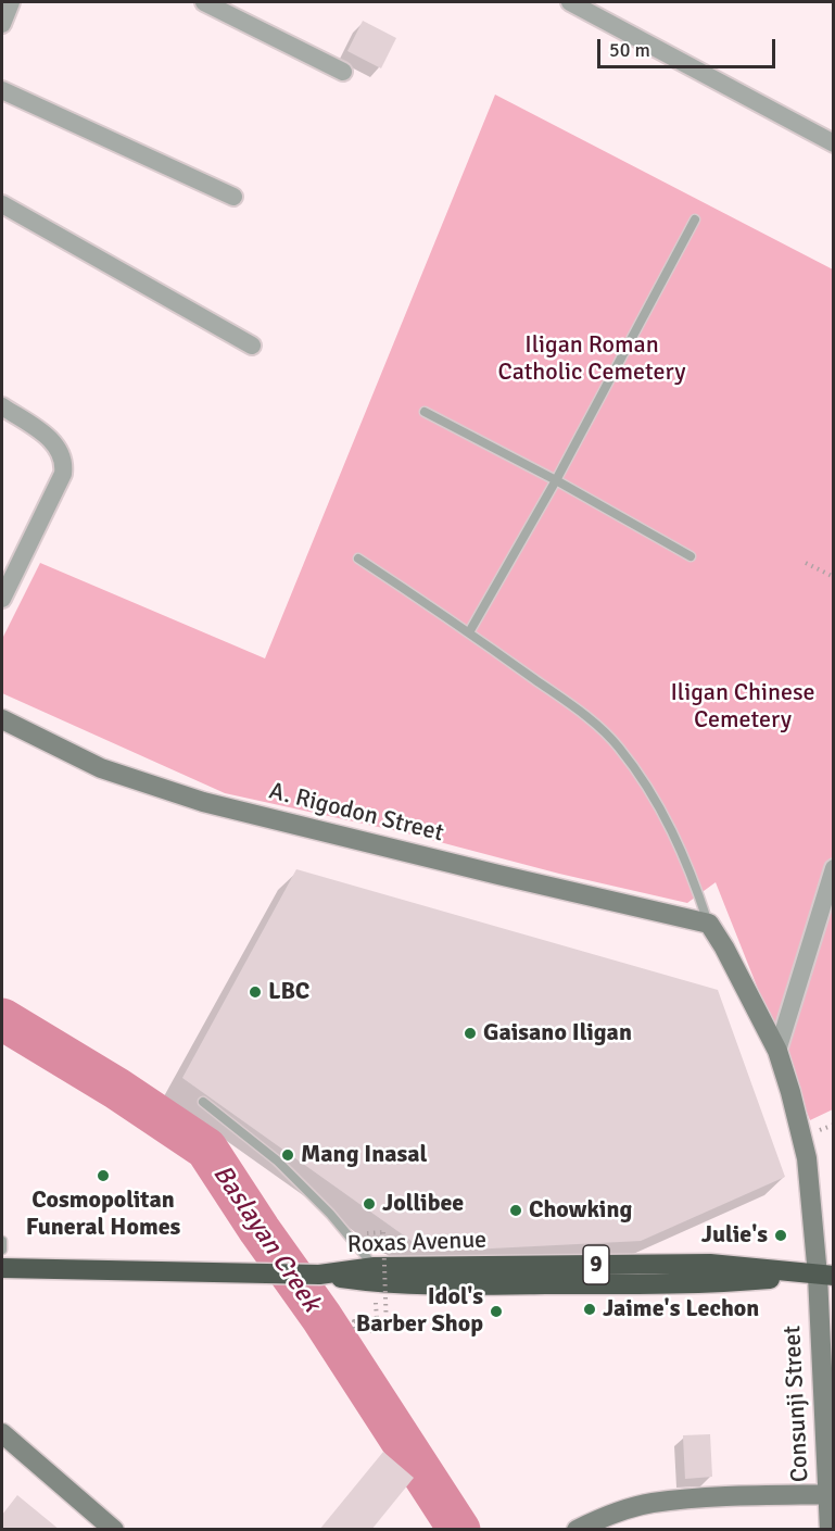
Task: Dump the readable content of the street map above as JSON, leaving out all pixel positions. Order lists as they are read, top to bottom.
{
  "streets": {
    "highway": ["Roxas Avenue", "9"],
    "street": ["A. Rigodon Street", "Consunji Street"]
  },
  "crossings": [
    ["A. Rigodon Street", "Consunji Street"],
    ["Roxas Avenue", "Consunji Street"]
  ],
  "water": ["Baslayan Creek"],
  "parks": ["Iligan Roman Catholic Cemetery", "Iligan Chinese Cemetery"],
  "places": [
    "LBC",
    "Gaisano Iligan",
    "Mang Inasal",
    "Cosmopolitan Funeral Homes",
    "Jollibee",
    "Chowking",
    "Julie's",
    "Jaime's Lechon",
    "Idol's Barber Shop"
  ],
  "scale_bar": "50 m"
}
